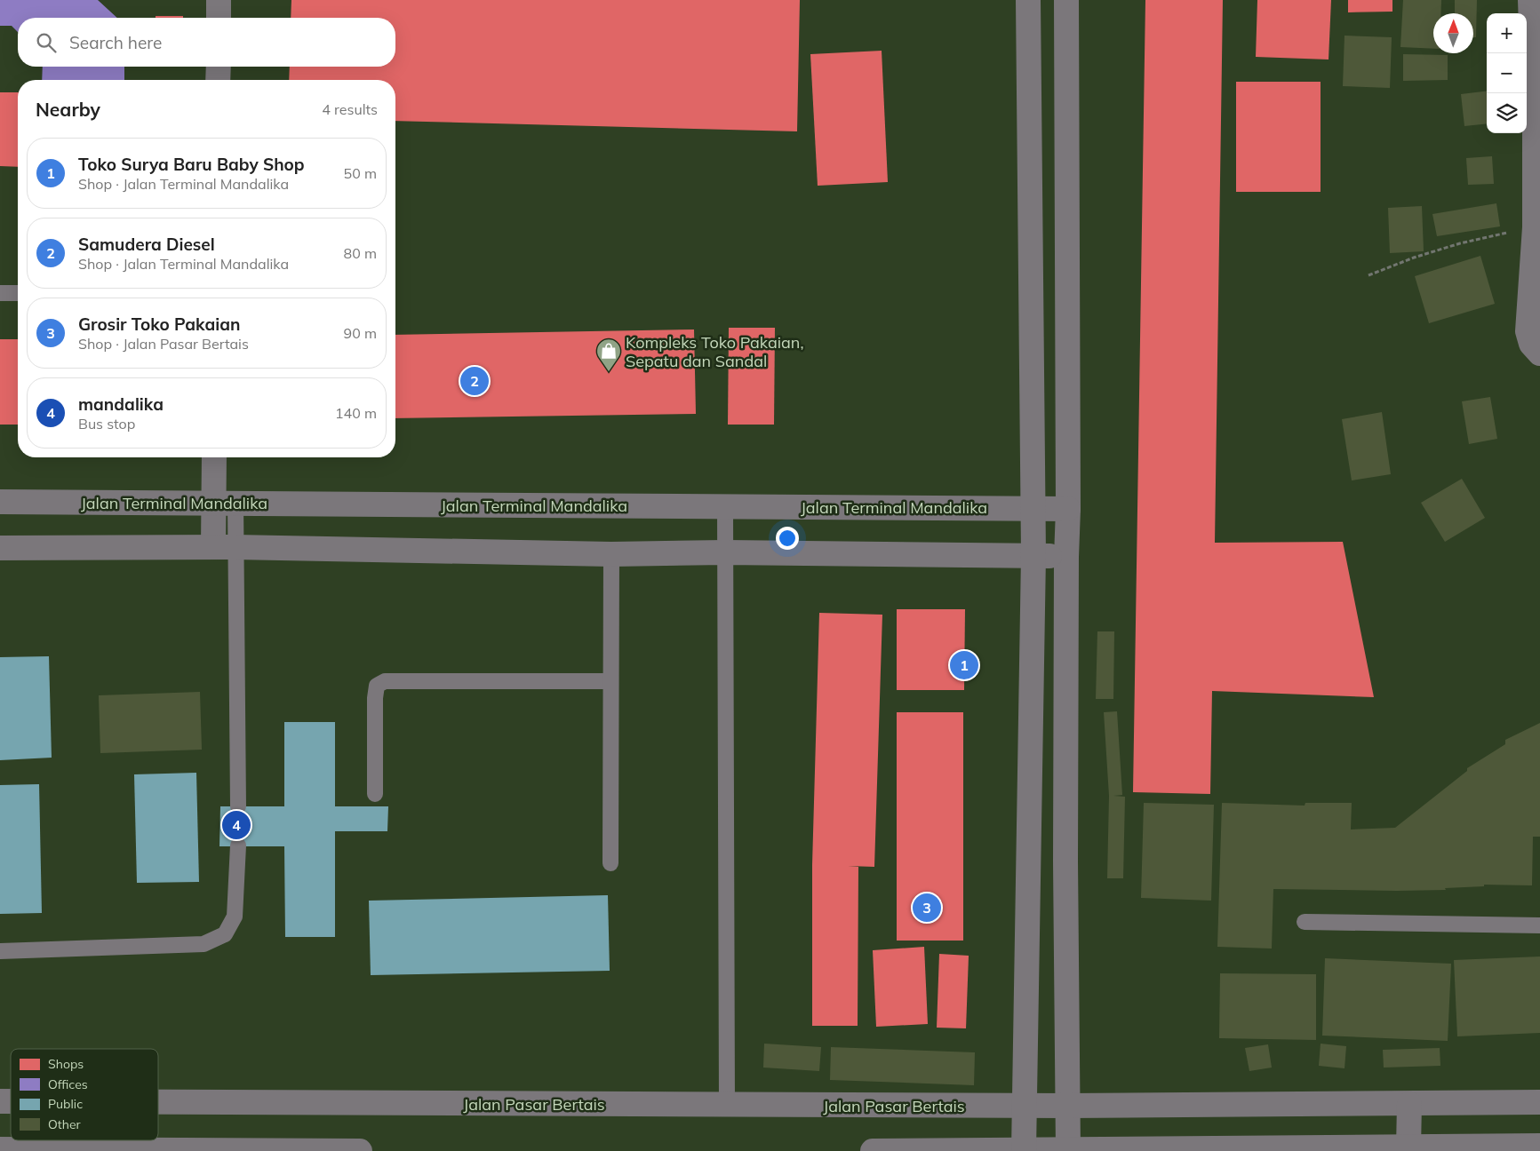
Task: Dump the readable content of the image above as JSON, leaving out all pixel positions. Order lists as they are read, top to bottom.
{
  "streets": {
    "street": ["Jalan Terminal Mandalika", "Jalan Pasar Bertais"]
  },
  "places": {
    "shop": ["Kompleks Toko Pakaian, Sepatu dan Sandal"]
  },
  "legend": [
    "Shops",
    "Offices",
    "Public",
    "Other"
  ],
  "north": "top",
  "page": {
    "map_buttons": ["+", "−"],
    "search": "Search here",
    "heading": ["Nearby", "4 results"],
    "list": [
      {
        "mark": "1",
        "name": "Toko Surya Baru Baby Shop",
        "note": "Shop · Jalan Terminal Mandalika",
        "value": "50 m"
      },
      {
        "mark": "2",
        "name": "Samudera Diesel",
        "note": "Shop · Jalan Terminal Mandalika",
        "value": "80 m"
      },
      {
        "mark": "3",
        "name": "Grosir Toko Pakaian",
        "note": "Shop · Jalan Pasar Bertais",
        "value": "90 m"
      },
      {
        "mark": "4",
        "name": "mandalika",
        "note": "Bus stop",
        "value": "140 m"
      }
    ],
    "pins": [
      "2",
      "1",
      "4",
      "3"
    ]
  }
}
